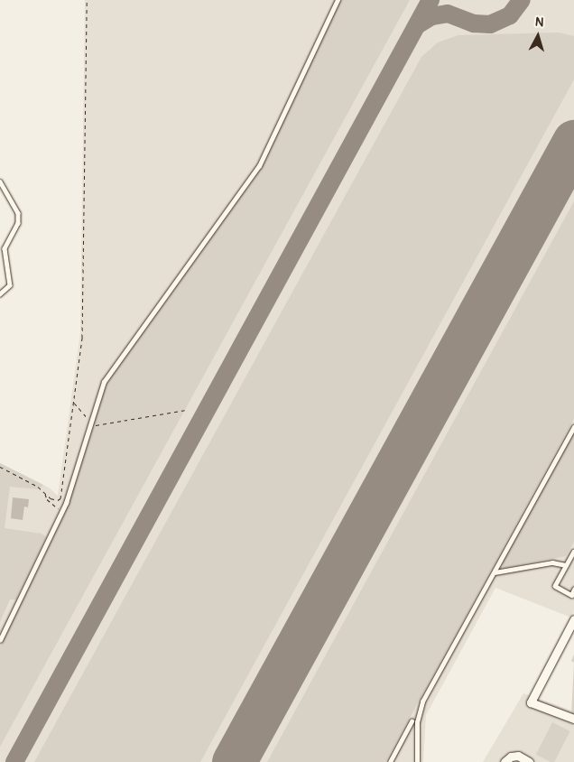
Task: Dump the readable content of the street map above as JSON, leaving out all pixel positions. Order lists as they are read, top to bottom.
{
  "north": "top"
}
